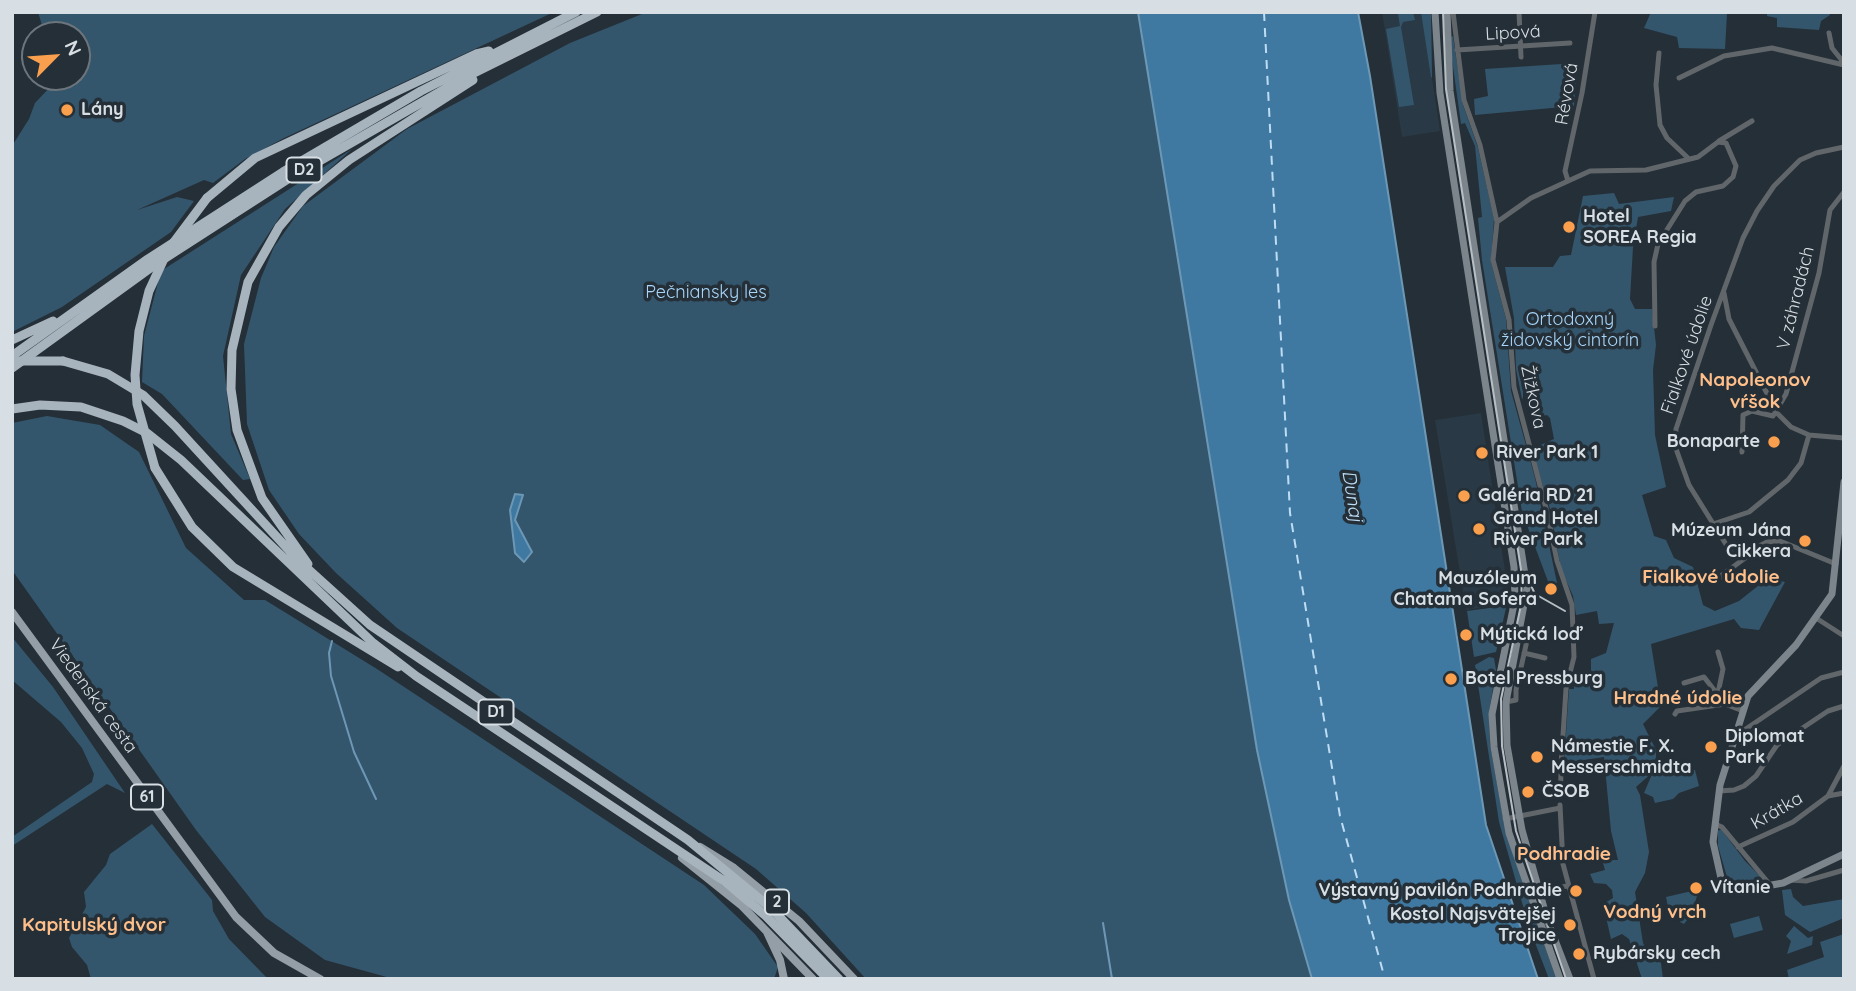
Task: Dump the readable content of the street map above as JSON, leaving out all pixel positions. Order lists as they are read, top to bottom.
{
  "streets": {
    "highway": ["D2", "D1"],
    "main road": ["Viedenská cesta", "61", "2"],
    "street": [
      "Lipová",
      "Révová",
      "V záhradách",
      "Fialkové údolie",
      "Žižkova",
      "Krátka"
    ]
  },
  "crossings": [
    ["Lipová", "Žižkova"],
    ["D1", "2"]
  ],
  "districts": [
    "Napoleonov vŕšok",
    "Fialkové údolie",
    "Hradné údolie",
    "Podhradie",
    "Vodný vrch",
    "Kapitulský dvor"
  ],
  "water": ["Dunaj"],
  "parks": ["Pečniansky les", "Ortodoxný židovský cintorín"],
  "places": [
    "Lány",
    "Hotel SOREA Regia",
    "Bonaparte",
    "River Park 1",
    "Galéria RD 21",
    "Grand Hotel River Park",
    "Múzeum Jána Cikkera",
    "Mauzóleum Chatama Sofera",
    "Mýtická loď",
    "Botel Pressburg",
    "Diplomat Park",
    "Námestie F. X. Messerschmidta",
    "ČSOB",
    "Vítanie",
    "Výstavný pavilón Podhradie",
    "Kostol Najsvätejšej Trojice",
    "Rybársky cech"
  ],
  "north": "top right"
}
